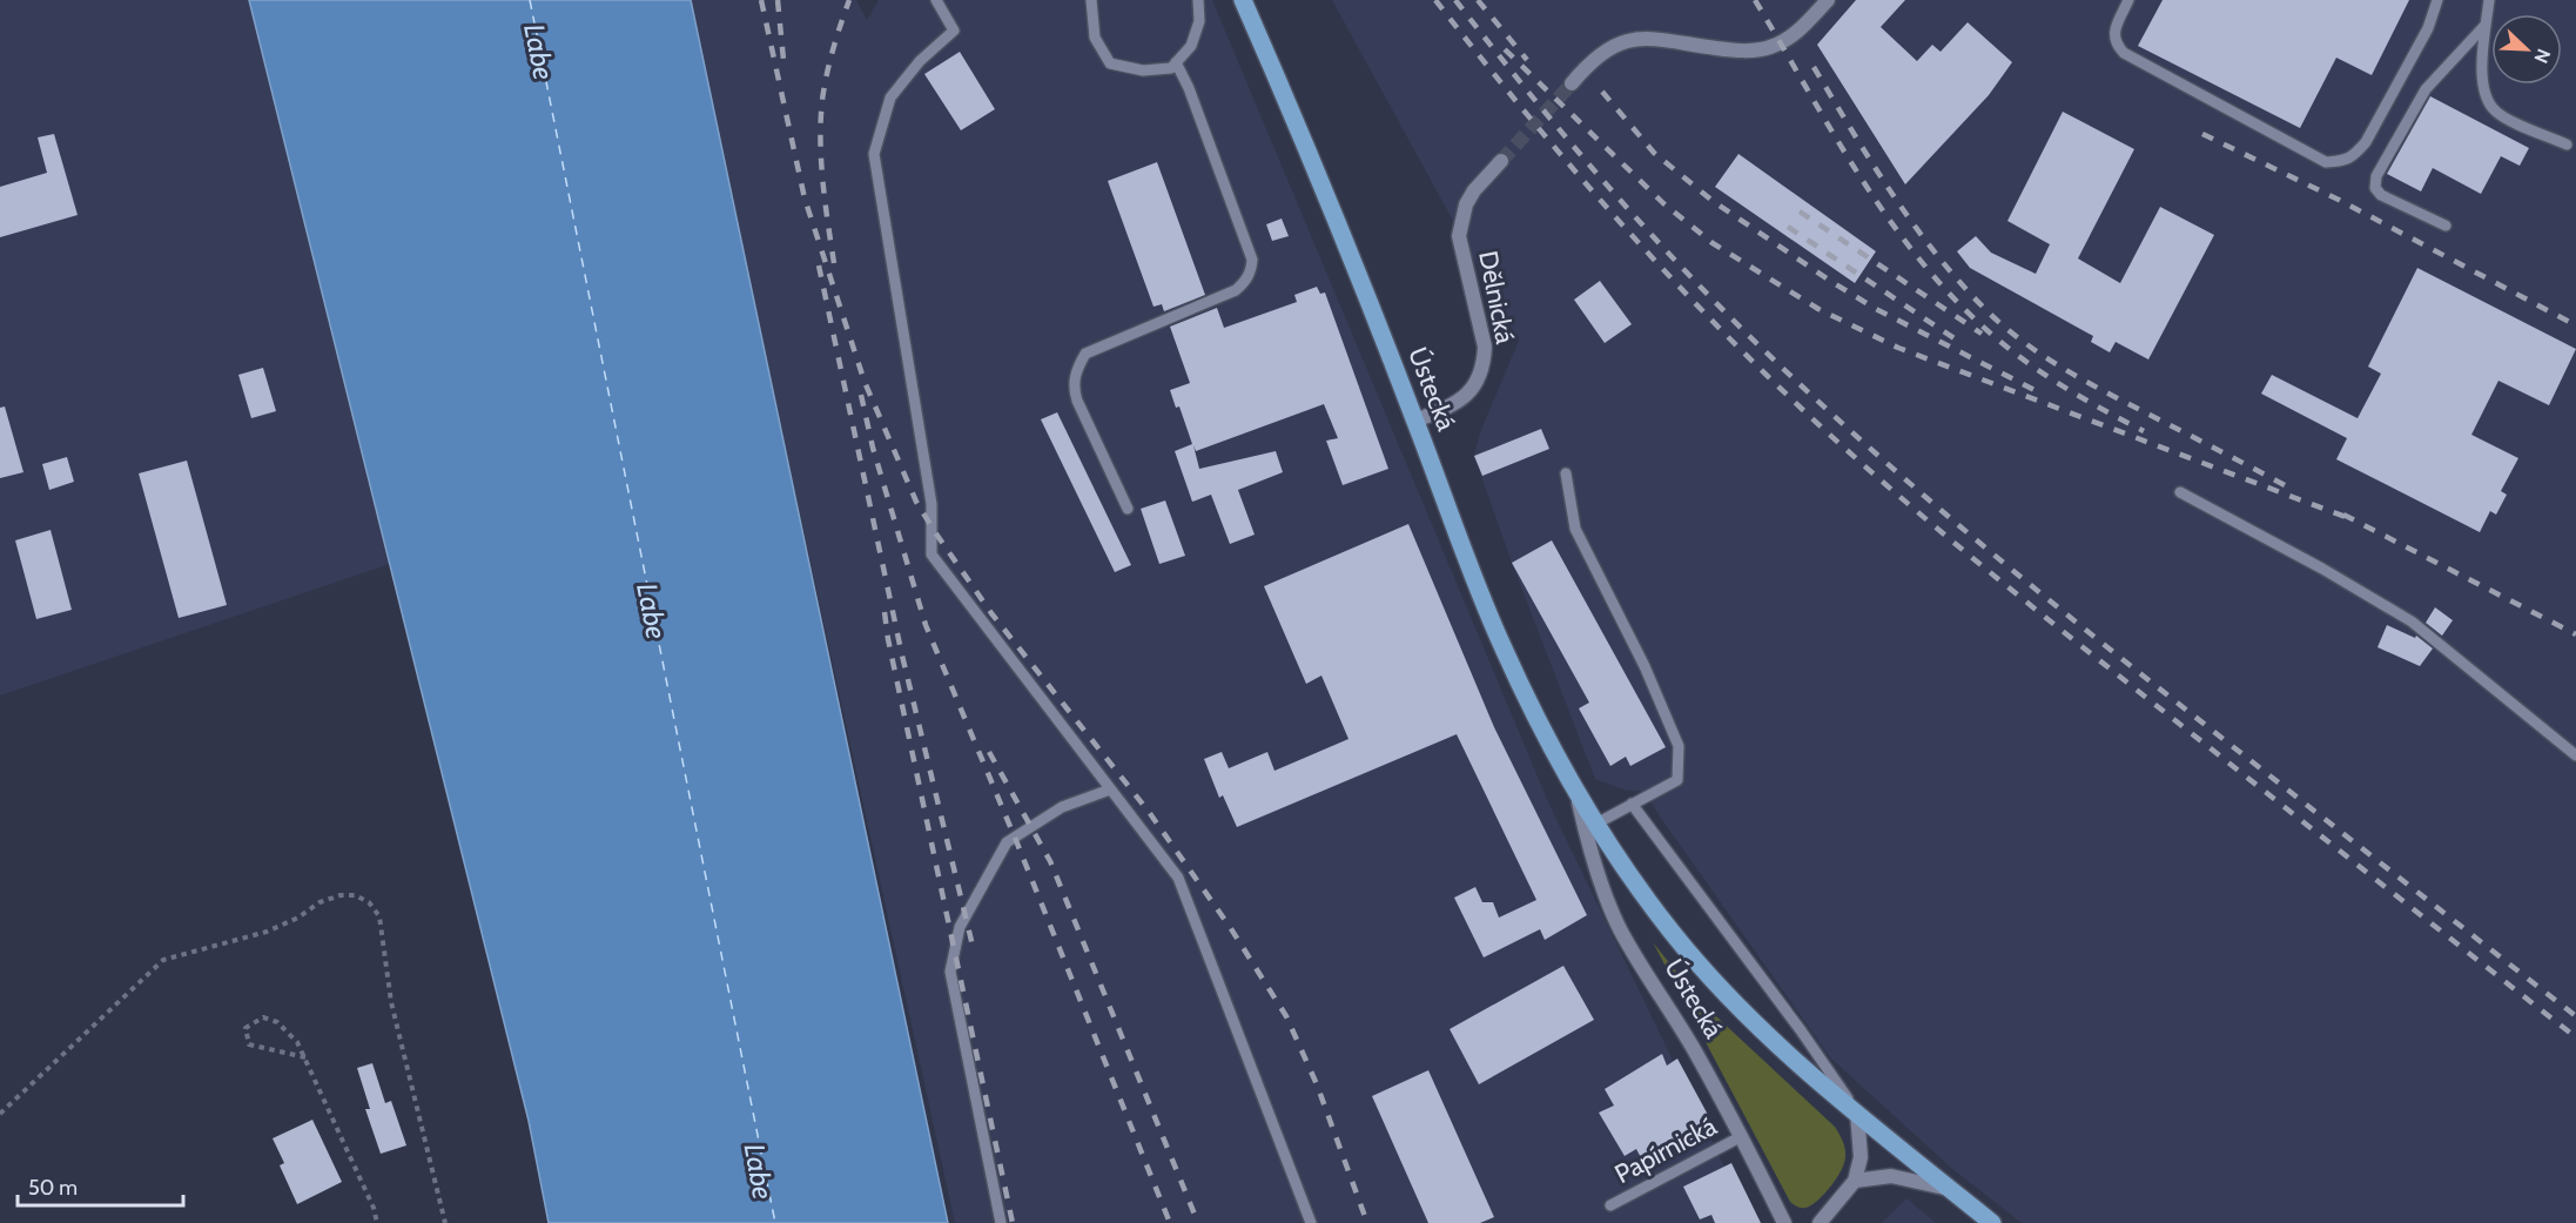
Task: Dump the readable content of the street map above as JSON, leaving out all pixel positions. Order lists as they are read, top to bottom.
{
  "streets": {
    "main road": ["Ústecká"],
    "street": ["Dělnická"],
    "lane": ["Papírnická"]
  },
  "crossings": [
    ["Dělnická", "Ústecká"],
    ["Ústecká", "Papírnická"]
  ],
  "water": ["Labe"],
  "scale_bar": "50 m",
  "north": "bottom right"
}
